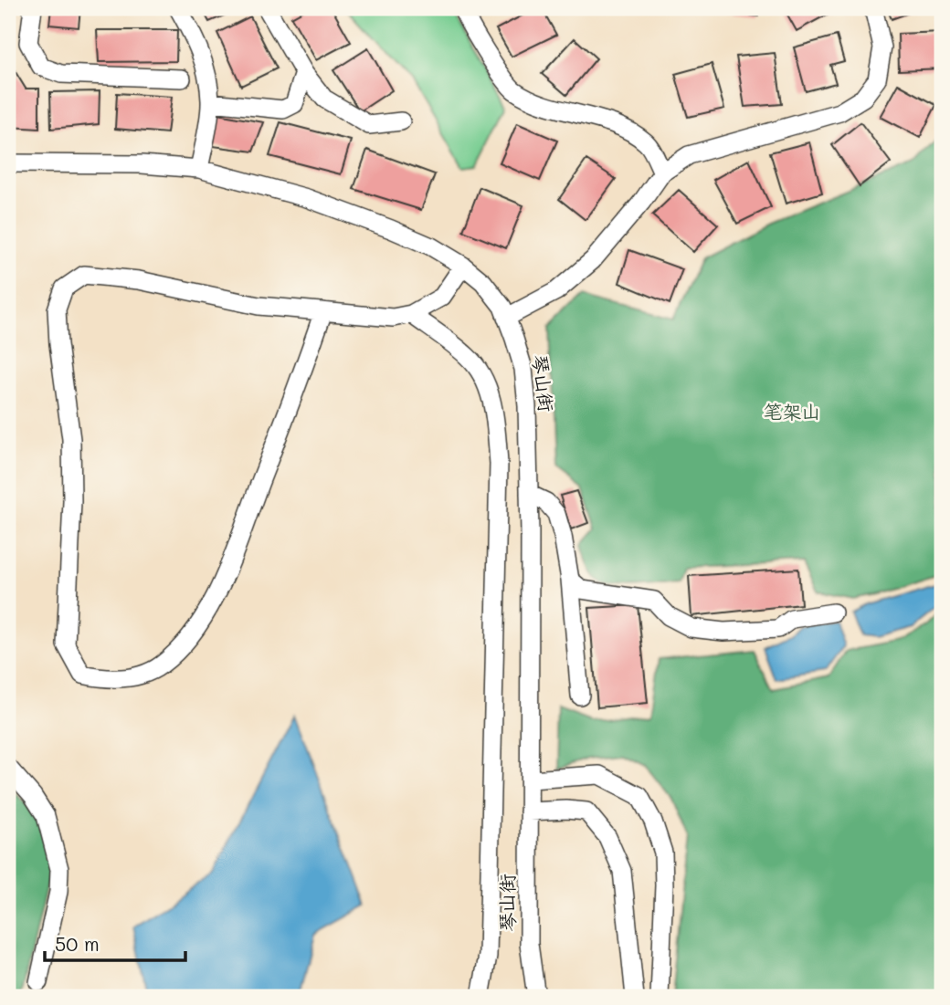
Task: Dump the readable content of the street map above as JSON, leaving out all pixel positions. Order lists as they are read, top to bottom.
{
  "streets": {
    "street": ["琴山街"]
  },
  "parks": ["笔架山"],
  "scale_bar": "50 m"
}
